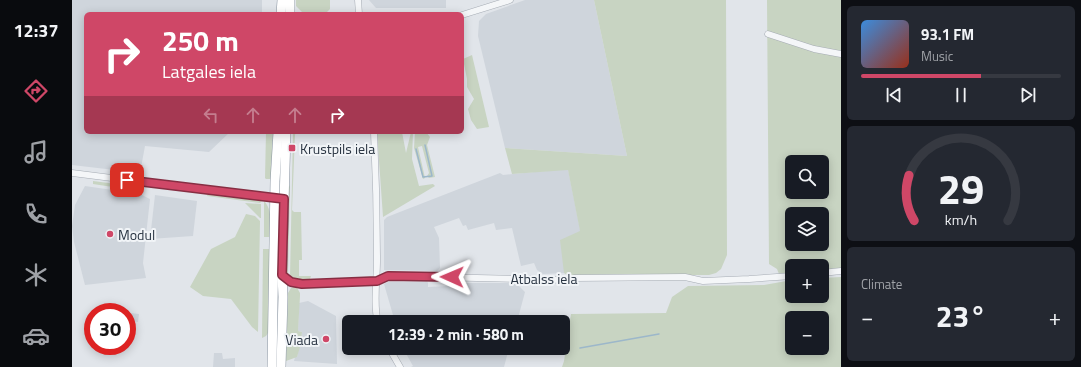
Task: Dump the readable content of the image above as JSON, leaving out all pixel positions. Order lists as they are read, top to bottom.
{
  "streets": {
    "street": ["Atbalss iela"]
  },
  "places": {
    "transit": ["Krustpils iela"],
    "other": ["Modul", "Viada"]
  },
  "page": {
    "tabs": "12:37",
    "turn": ["250 m", "Latgales iela"],
    "song": ["93.1 FM", "Music"],
    "map_buttons": ["+", "−"],
    "tile": "Climate",
    "heat": ["−", "23°", "+"],
    "limit": "30",
    "trip": "12:39 · 2 min · 580 m",
    "gauge": ["29", "km/h"]
  }
}
